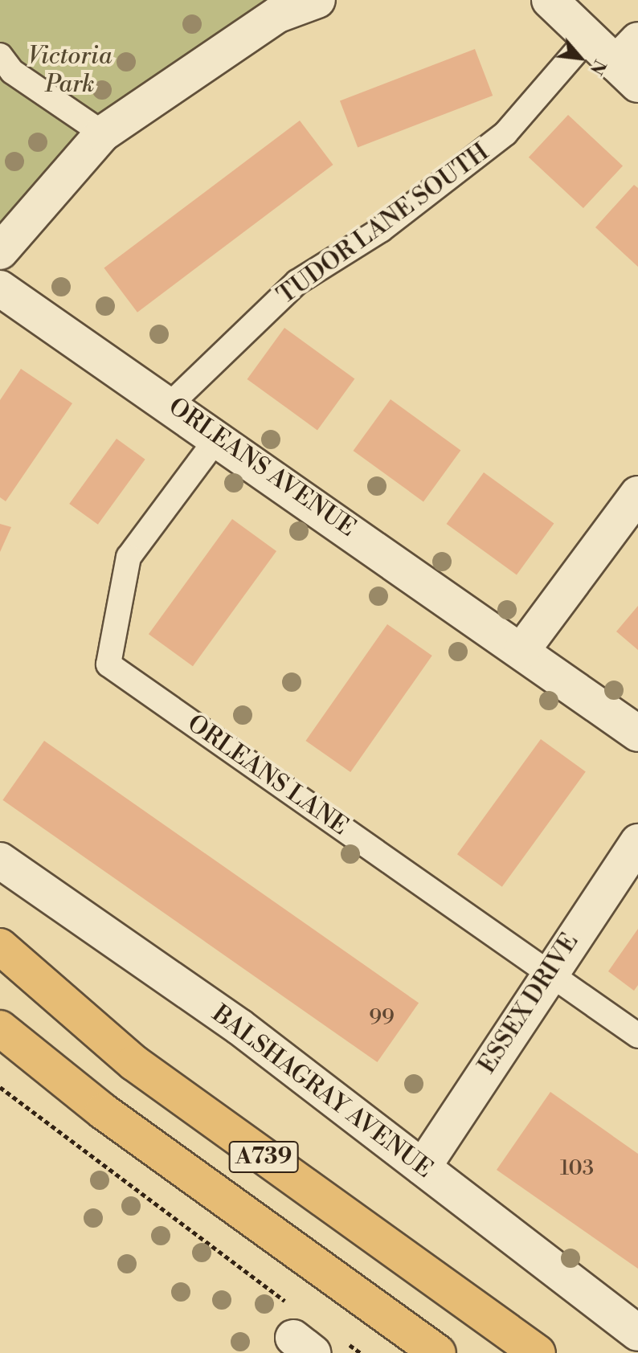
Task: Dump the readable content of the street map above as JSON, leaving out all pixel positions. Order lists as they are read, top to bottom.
{
  "streets": {
    "main road": ["A739"],
    "street": ["ORLEANS AVENUE", "ESSEX DRIVE", "BALSHAGRAY AVENUE"],
    "lane": ["TUDOR LANE SOUTH", "ORLEANS LANE"]
  },
  "crossings": [
    ["TUDOR LANE SOUTH", "ORLEANS AVENUE"],
    ["ORLEANS AVENUE", "ORLEANS LANE"],
    ["ORLEANS LANE", "ESSEX DRIVE"],
    ["ESSEX DRIVE", "BALSHAGRAY AVENUE"]
  ],
  "parks": ["Victoria Park"],
  "house_numbers": ["99", "103"],
  "north": "bottom right"
}
